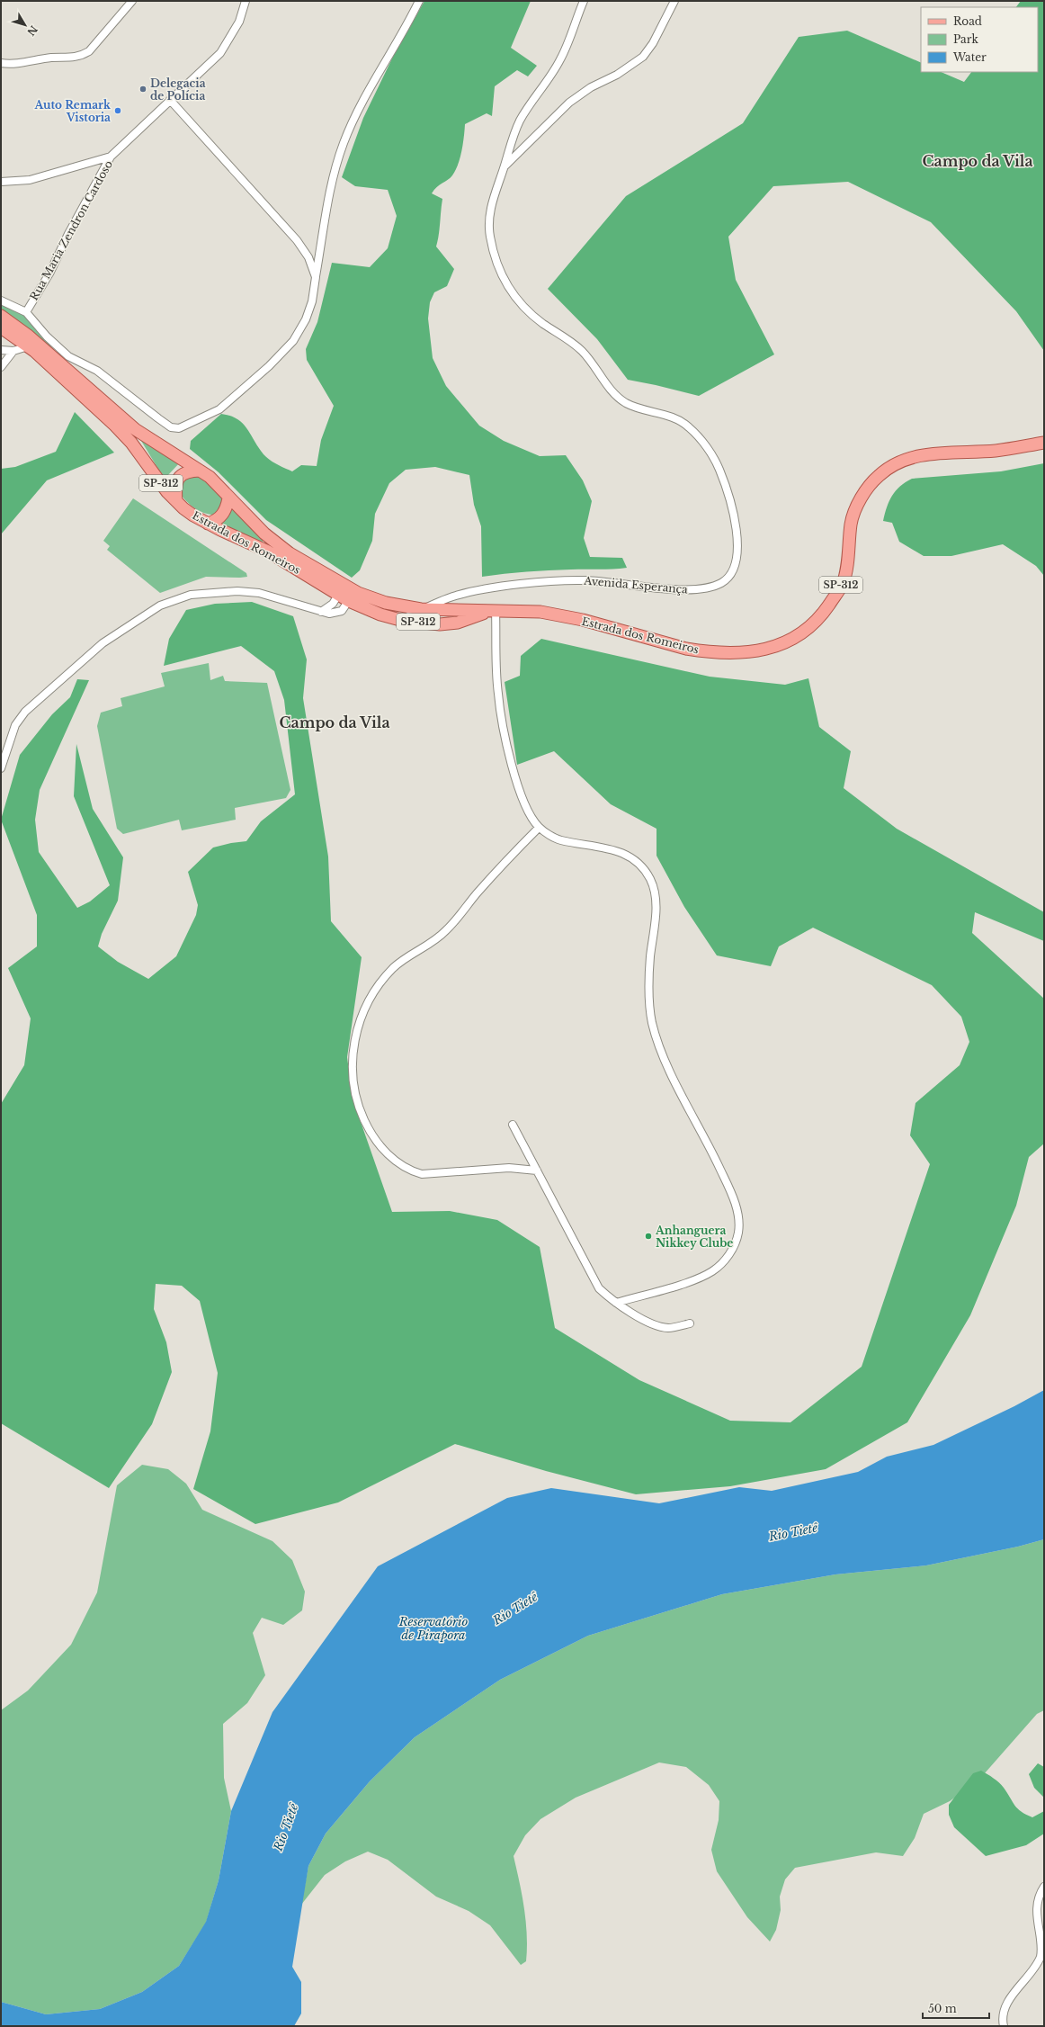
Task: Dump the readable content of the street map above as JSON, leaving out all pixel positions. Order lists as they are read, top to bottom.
{
  "streets": {
    "main road": ["SP-312", "Estrada dos Romeiros"],
    "street": ["Rua Maria Zendron Cardoso", "Avenida Esperança"]
  },
  "crossings": [
    ["Estrada dos Romeiros", "Avenida Esperança"]
  ],
  "districts": ["Campo da Vila", "Campo da Vila"],
  "water": ["Rio Tietê", "Reservatório de Pirapora"],
  "places": ["Delegacia de Polícia", "Auto Remark Vistoria", "Anhanguera Nikkey Clube"],
  "legend": ["Road", "Park", "Water"],
  "scale_bar": "50 m",
  "north": "bottom right"
}
